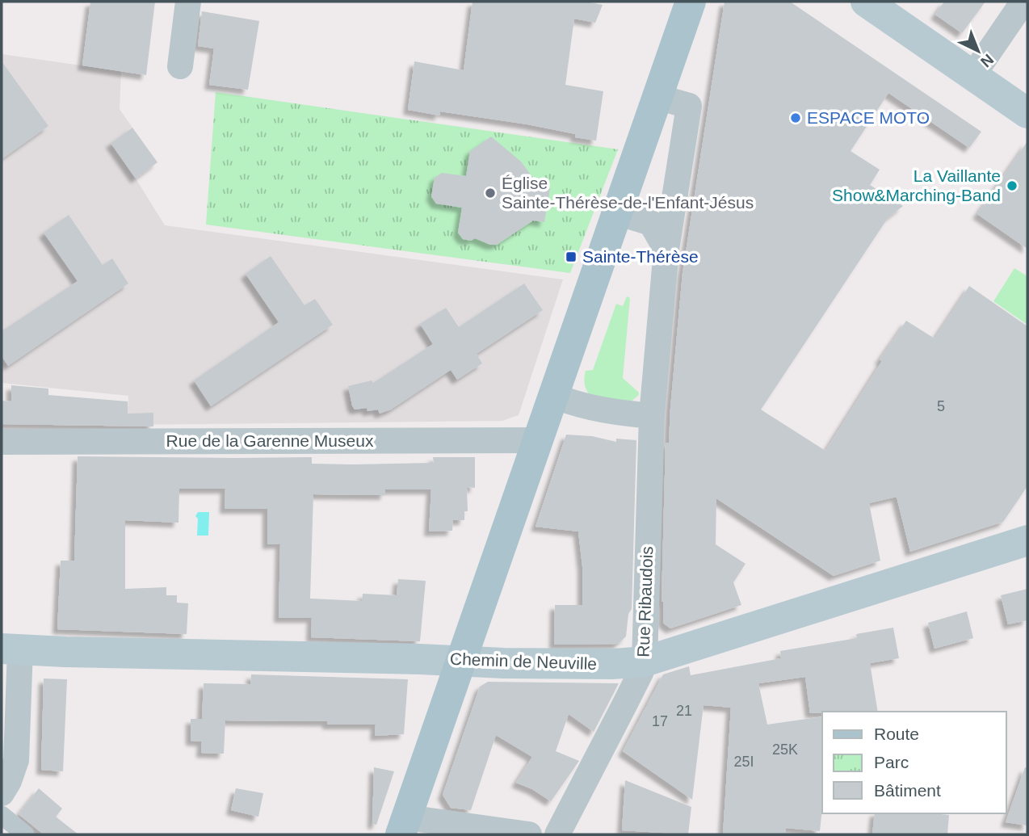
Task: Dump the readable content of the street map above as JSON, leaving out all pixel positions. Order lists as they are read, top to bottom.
{
  "streets": {
    "main road": ["Chemin de Neuville"],
    "street": ["Rue de la Garenne Museux", "Rue Ribaudois"]
  },
  "crossings": [
    ["Rue Ribaudois", "Chemin de Neuville"]
  ],
  "places": {
    "other": ["ESPACE MOTO", "La Vaillante Show&Marching-Band", "Église Sainte-Thérèse-de-l'Enfant-Jésus"],
    "transit": ["Sainte-Thérèse"]
  },
  "house_numbers": [
    "5",
    "21",
    "17",
    "25K",
    "25I"
  ],
  "legend": ["Route", "Parc", "Bâtiment"],
  "north": "bottom right"
}
